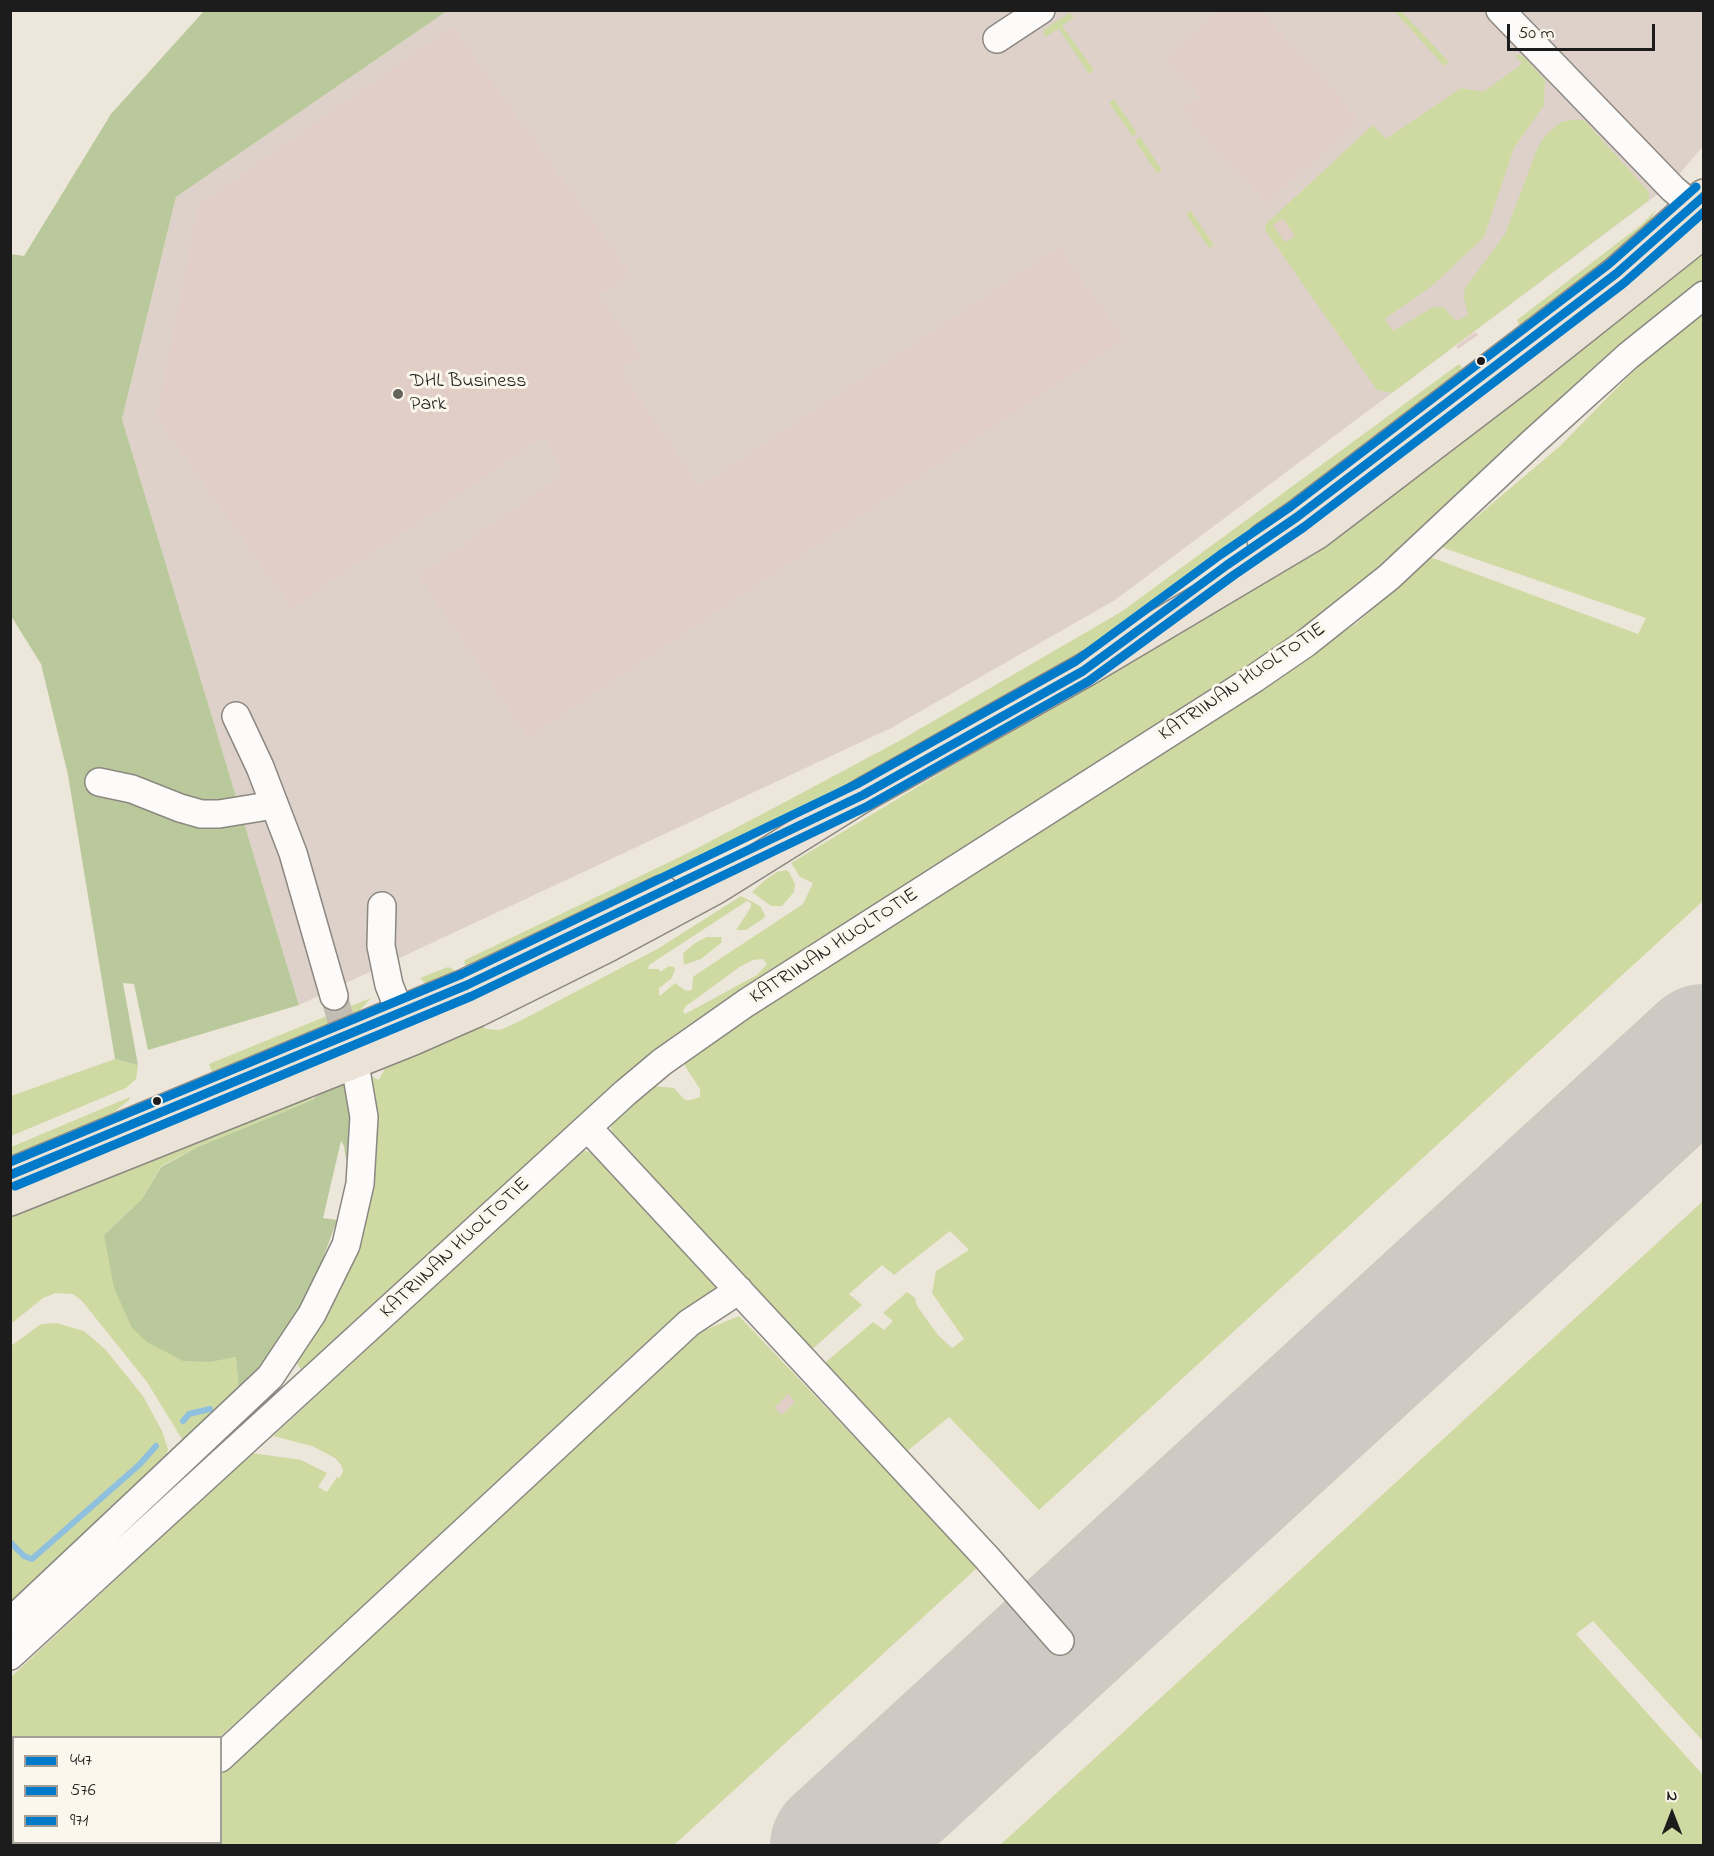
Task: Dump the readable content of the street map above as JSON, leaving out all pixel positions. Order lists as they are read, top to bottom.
{
  "streets": {
    "lane": ["KATRIINAN HUOLTOTIE"]
  },
  "places": ["DHL Business Park"],
  "lines": ["transit line 971", "transit line 447", "transit line 576"],
  "legend": ["447", "576", "971"],
  "scale_bar": "50 m",
  "north": "top"
}
